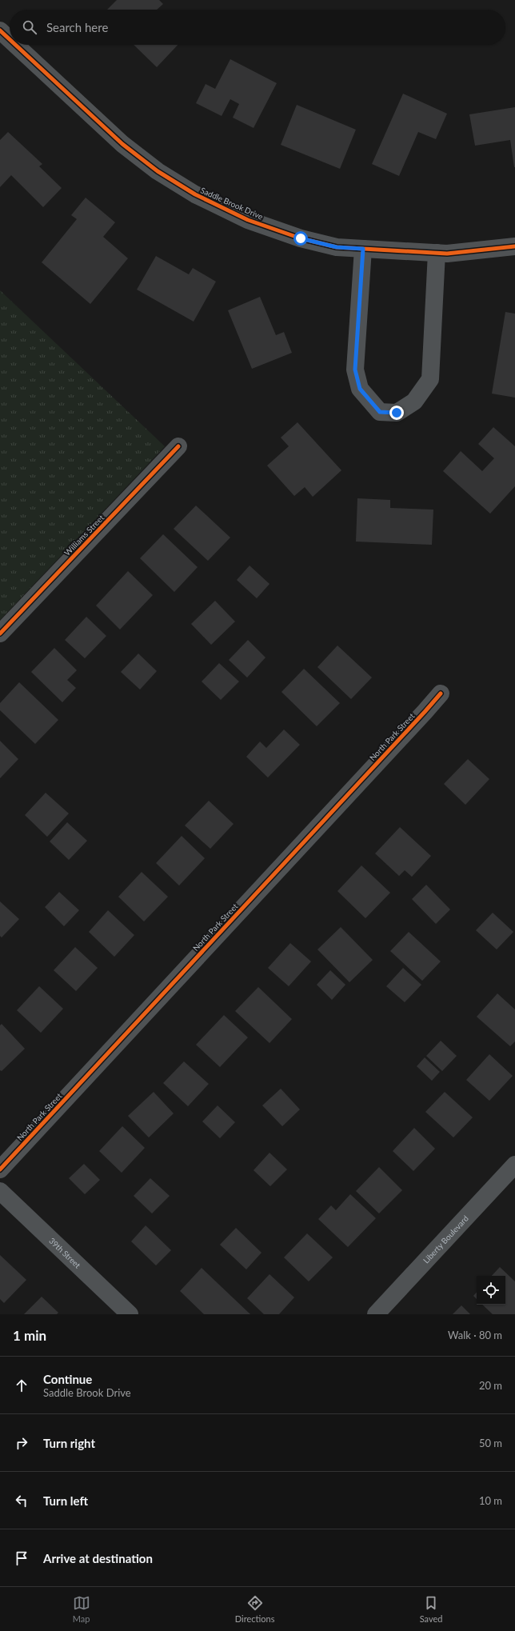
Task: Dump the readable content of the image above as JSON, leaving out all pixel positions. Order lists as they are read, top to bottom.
{
  "streets": {
    "street": [
      "Saddle Brook Drive",
      "Williams Street",
      "North Park Street",
      "Liberty Boulevard",
      "39th Street"
    ]
  },
  "page": {
    "search": "Search here",
    "heading": ["1 min", "Walk · 80 m"],
    "list": [
      ["Continue", "Saddle Brook Drive", "20 m"],
      ["Turn right", "50 m"],
      ["Turn left", "10 m"],
      "Arrive at destination"
    ],
    "nav": ["Map", "Directions", "Saved"]
  }
}
